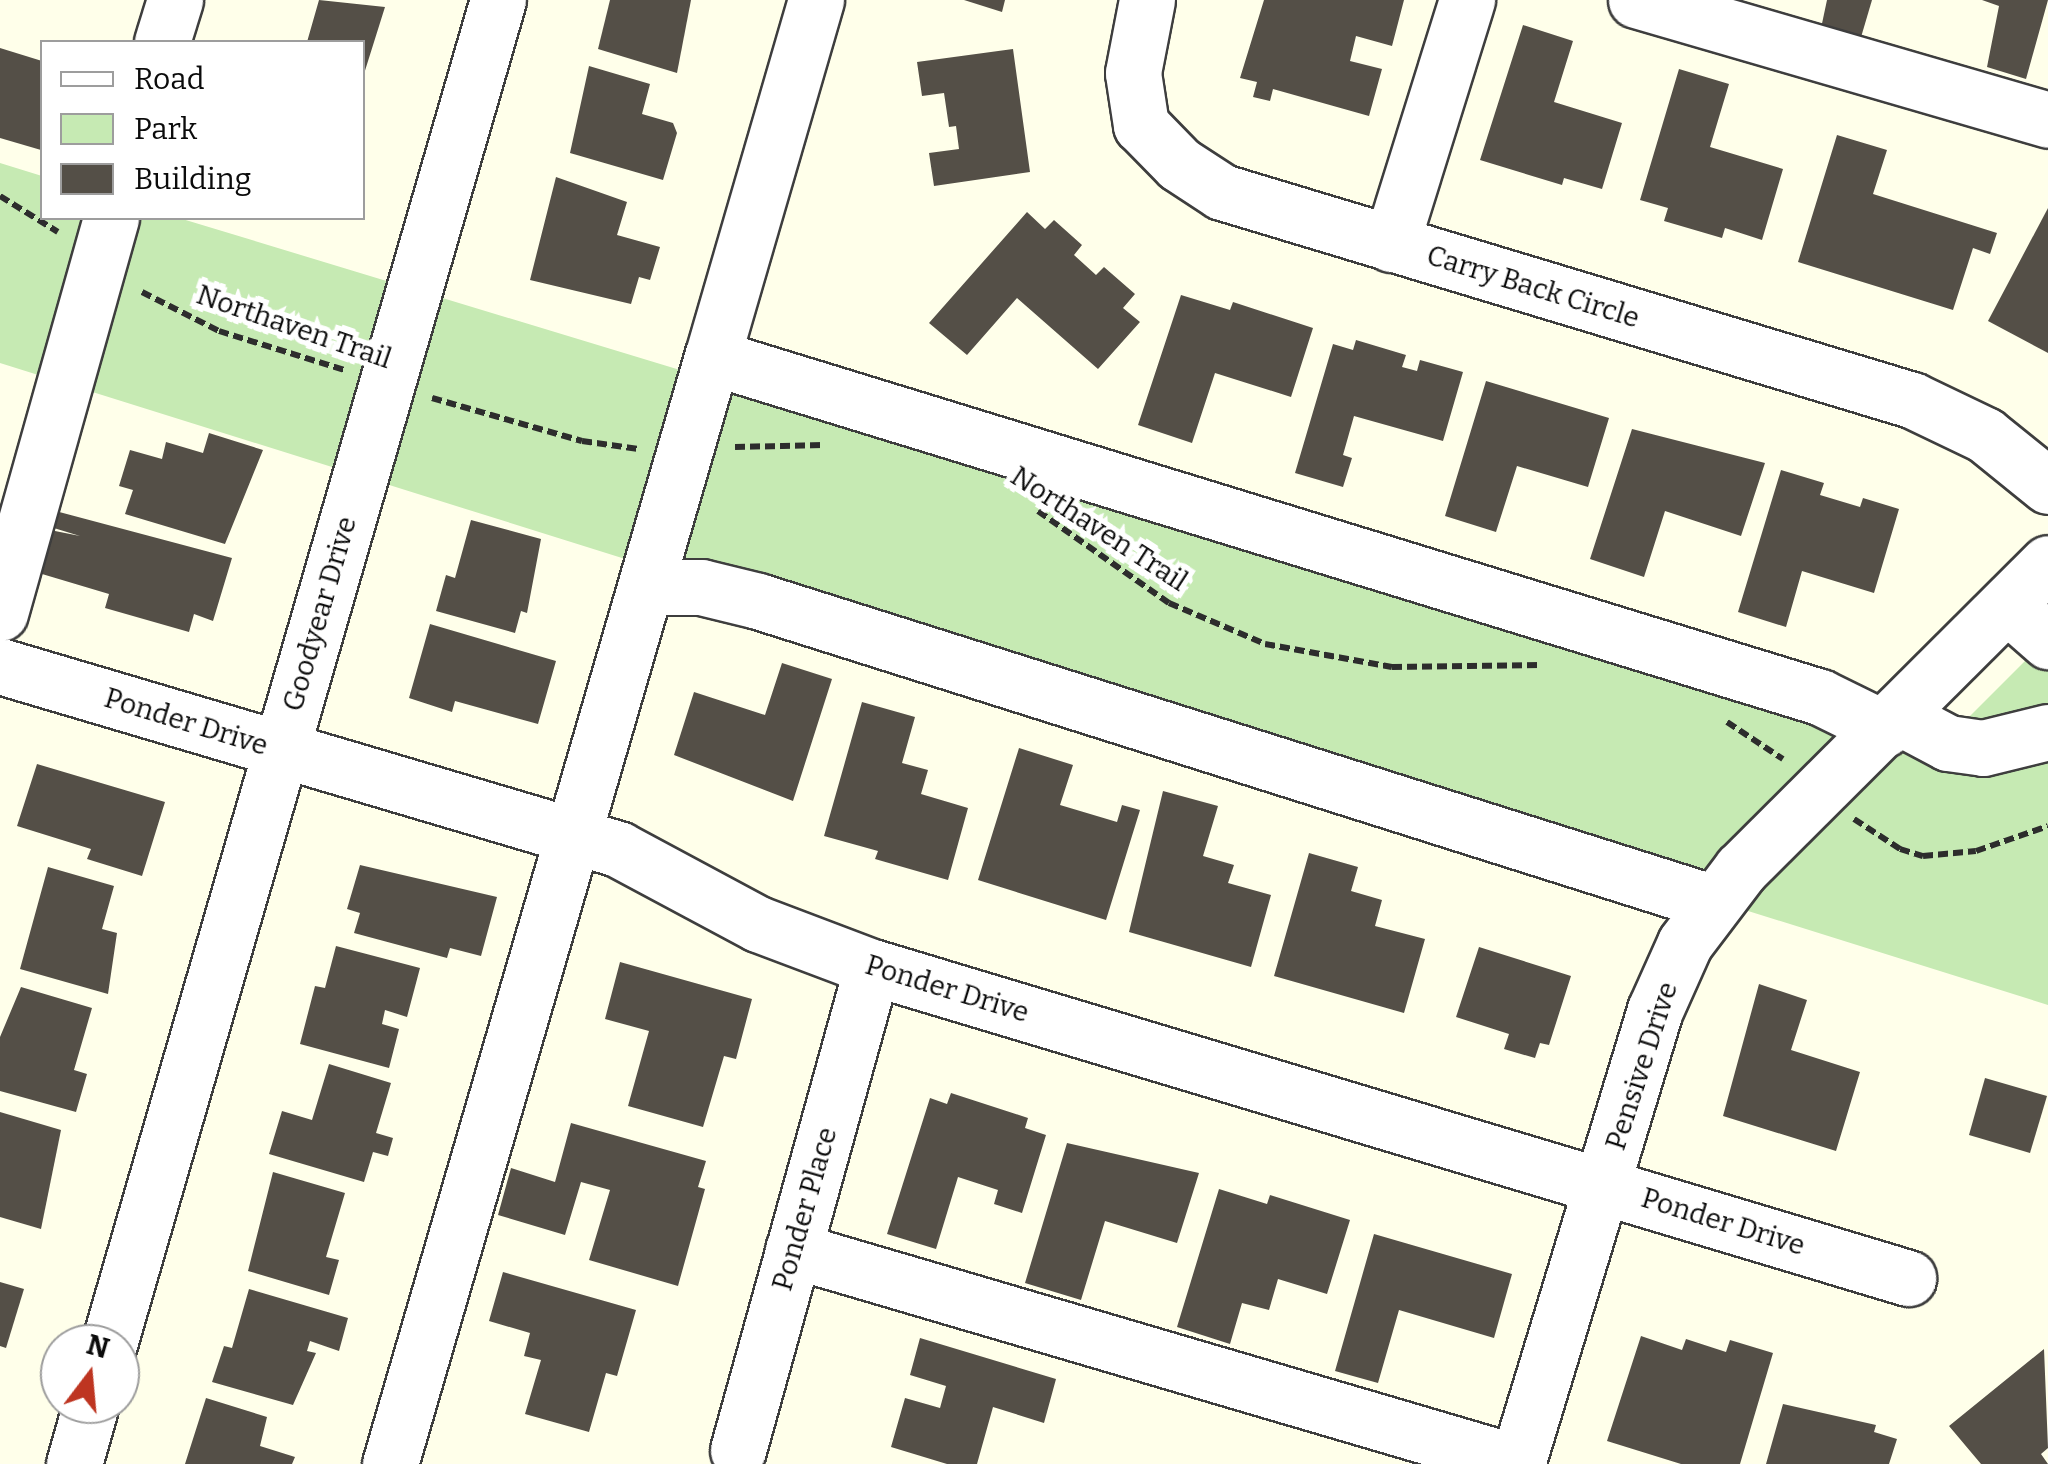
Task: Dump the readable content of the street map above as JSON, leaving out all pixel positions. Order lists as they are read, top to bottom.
{
  "streets": {
    "street": [
      "Carry Back Circle",
      "Goodyear Drive",
      "Ponder Drive",
      "Pensive Drive",
      "Ponder Place"
    ],
    "path": ["Northaven Trail"]
  },
  "crossings": [
    ["Northaven Trail", "Goodyear Drive"],
    ["Goodyear Drive", "Ponder Drive"],
    ["Ponder Drive", "Pensive Drive"],
    ["Ponder Drive", "Ponder Place"]
  ],
  "legend": ["Road", "Park", "Building"],
  "north": "top"
}
